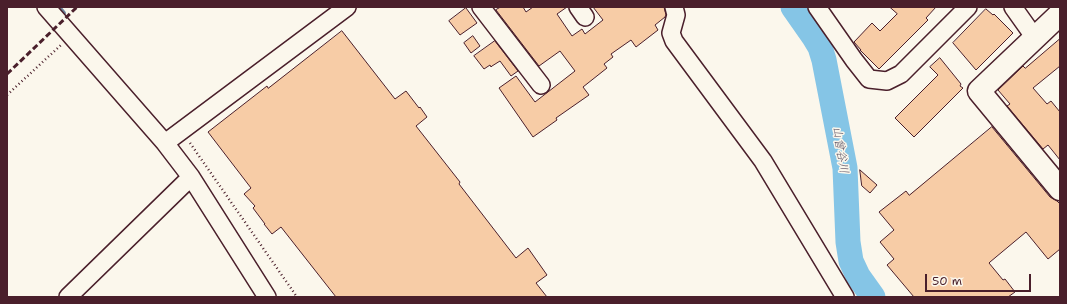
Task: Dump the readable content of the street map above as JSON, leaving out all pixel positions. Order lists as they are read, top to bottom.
{
  "water": ["山曾谷川"],
  "scale_bar": "50 m"
}
